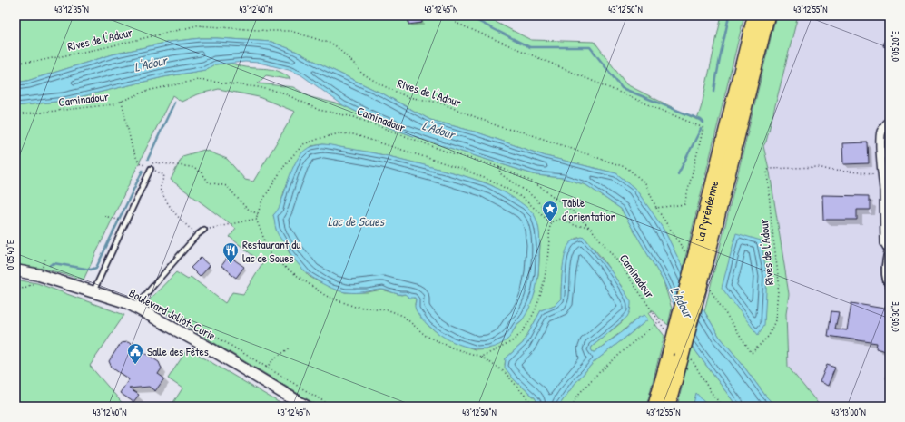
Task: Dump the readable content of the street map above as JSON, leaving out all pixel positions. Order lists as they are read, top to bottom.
{
  "streets": {
    "highway": ["La Pyrénéenne"],
    "main road": ["Boulevard Joliot-Curie"],
    "path": ["Rives de l'Adour", "Caminadour"]
  },
  "crossings": [
    ["Rives de l'Adour", "La Pyrénéenne"],
    ["Caminadour", "La Pyrénéenne"]
  ],
  "water": ["L'Adour", "Lac de Soues"],
  "places": {
    "place": ["Tâble d'orientation"],
    "restaurant": ["Restaurant du lac de Soues"],
    "public building": ["Salle des Fêtes"]
  },
  "coordinates": [
    "43°12'35\"N",
    "43°12'40\"N",
    "43°12'45\"N",
    "43°12'50\"N",
    "43°12'55\"N",
    "0°05'20\"E",
    "0°05'40\"E",
    "0°05'30\"E",
    "43°13'00\"N"
  ]
}
